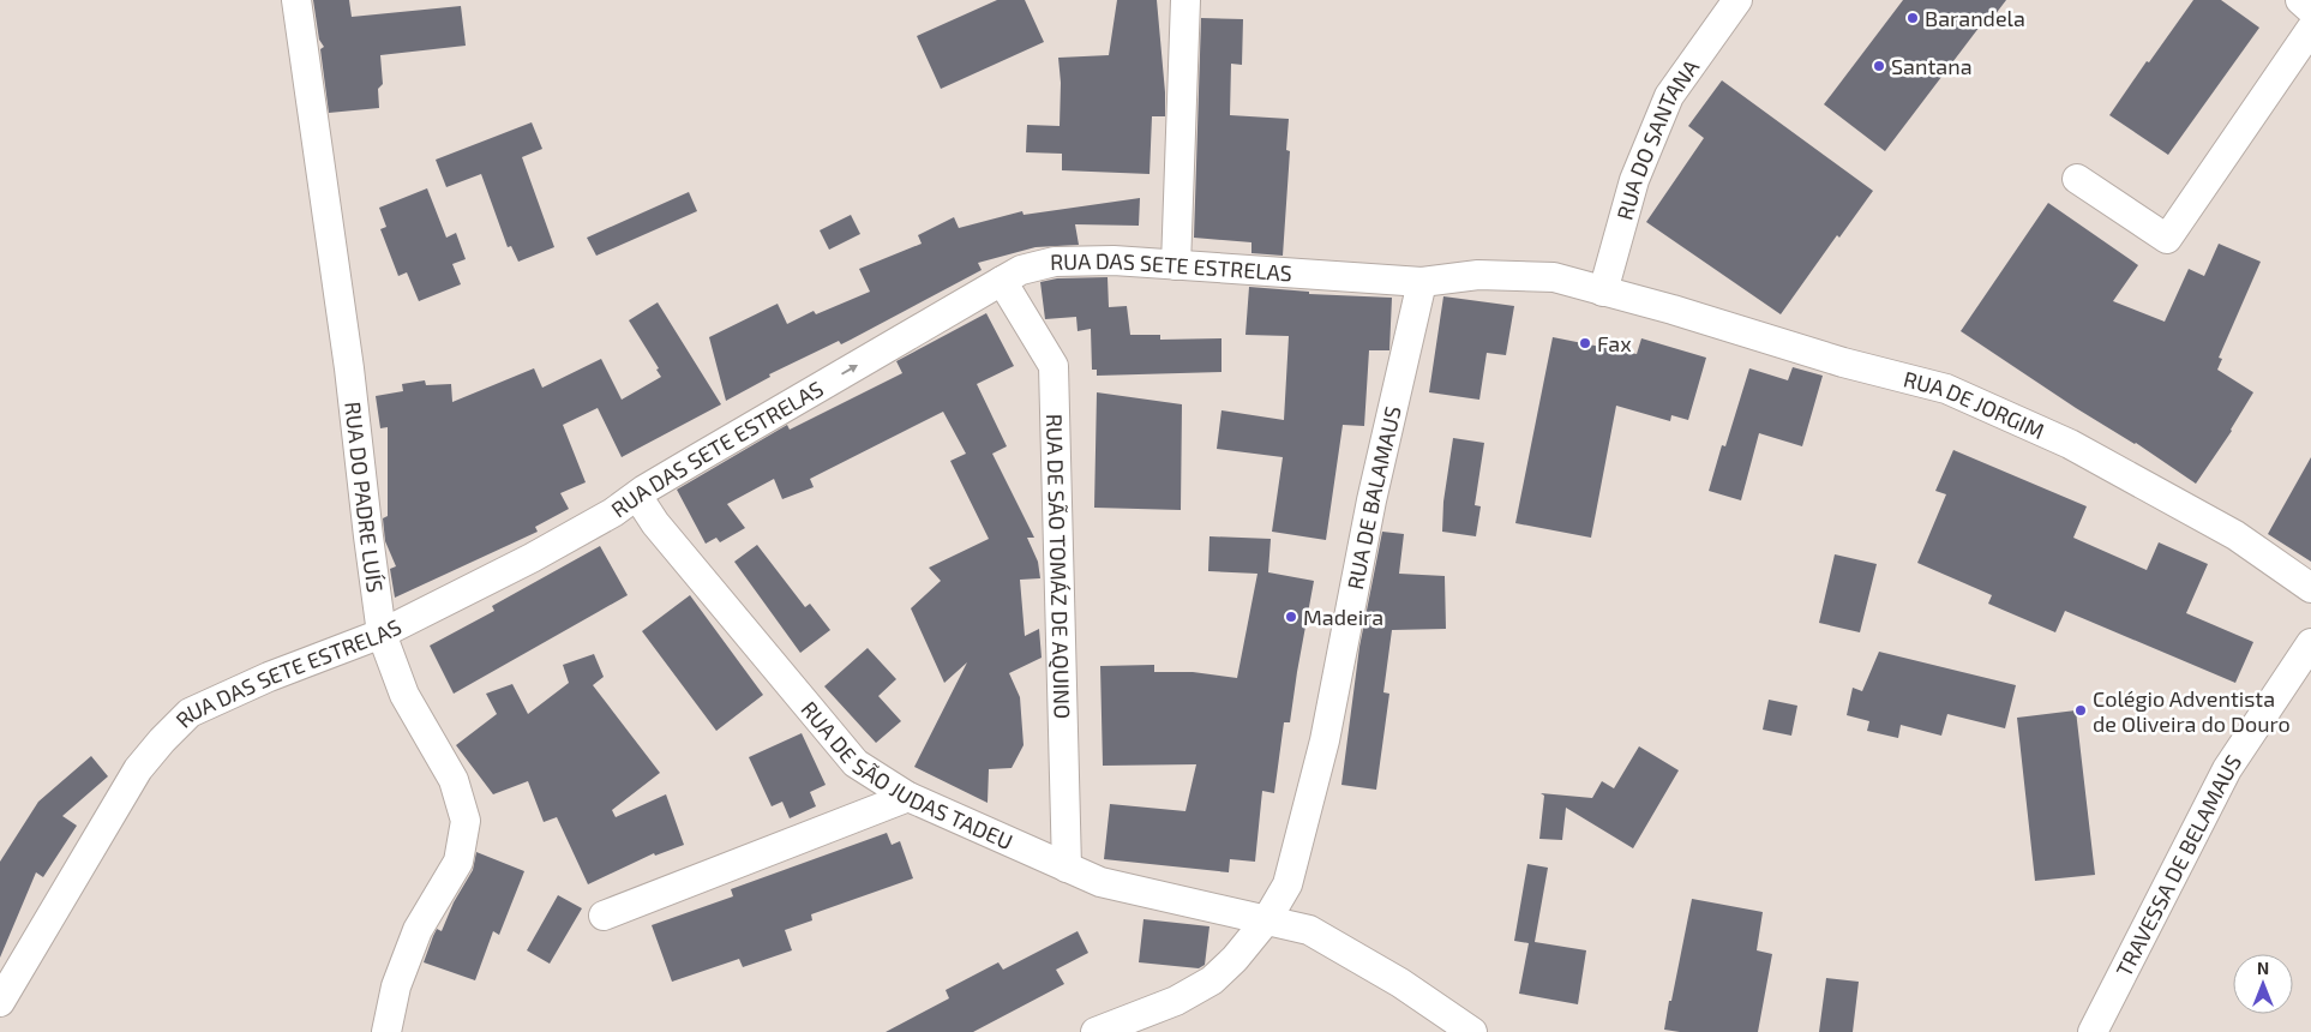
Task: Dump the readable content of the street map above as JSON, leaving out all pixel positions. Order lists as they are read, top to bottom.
{
  "streets": {
    "street": [
      "RUA DO SANTANA",
      "RUA DAS SETE ESTRELAS",
      "RUA DE JORGIM",
      "RUA DO PADRE LUÍS",
      "RUA DE BALAMAUS",
      "RUA DE SÃO TOMÁZ DE AQUINO",
      "RUA DE SÃO JUDAS TADEU",
      "TRAVESSA DE BELAMAUS"
    ]
  },
  "crossings": [
    ["RUA DO SANTANA", "RUA DAS SETE ESTRELAS"],
    ["RUA DO SANTANA", "RUA DE JORGIM"],
    ["RUA DAS SETE ESTRELAS", "RUA DE JORGIM"],
    ["RUA DAS SETE ESTRELAS", "RUA DO PADRE LUÍS"],
    ["RUA DAS SETE ESTRELAS", "RUA DE BALAMAUS"],
    ["RUA DAS SETE ESTRELAS", "RUA DE SÃO TOMÁZ DE AQUINO"],
    ["RUA DAS SETE ESTRELAS", "RUA DE SÃO JUDAS TADEU"],
    ["RUA DE BALAMAUS", "RUA DE SÃO JUDAS TADEU"],
    ["RUA DE SÃO TOMÁZ DE AQUINO", "RUA DE SÃO JUDAS TADEU"]
  ],
  "places": [
    "Barandela",
    "Santana",
    "Fax",
    "Madeira",
    "Colégio Adventista de Oliveira do Douro"
  ],
  "north": "top"
}
